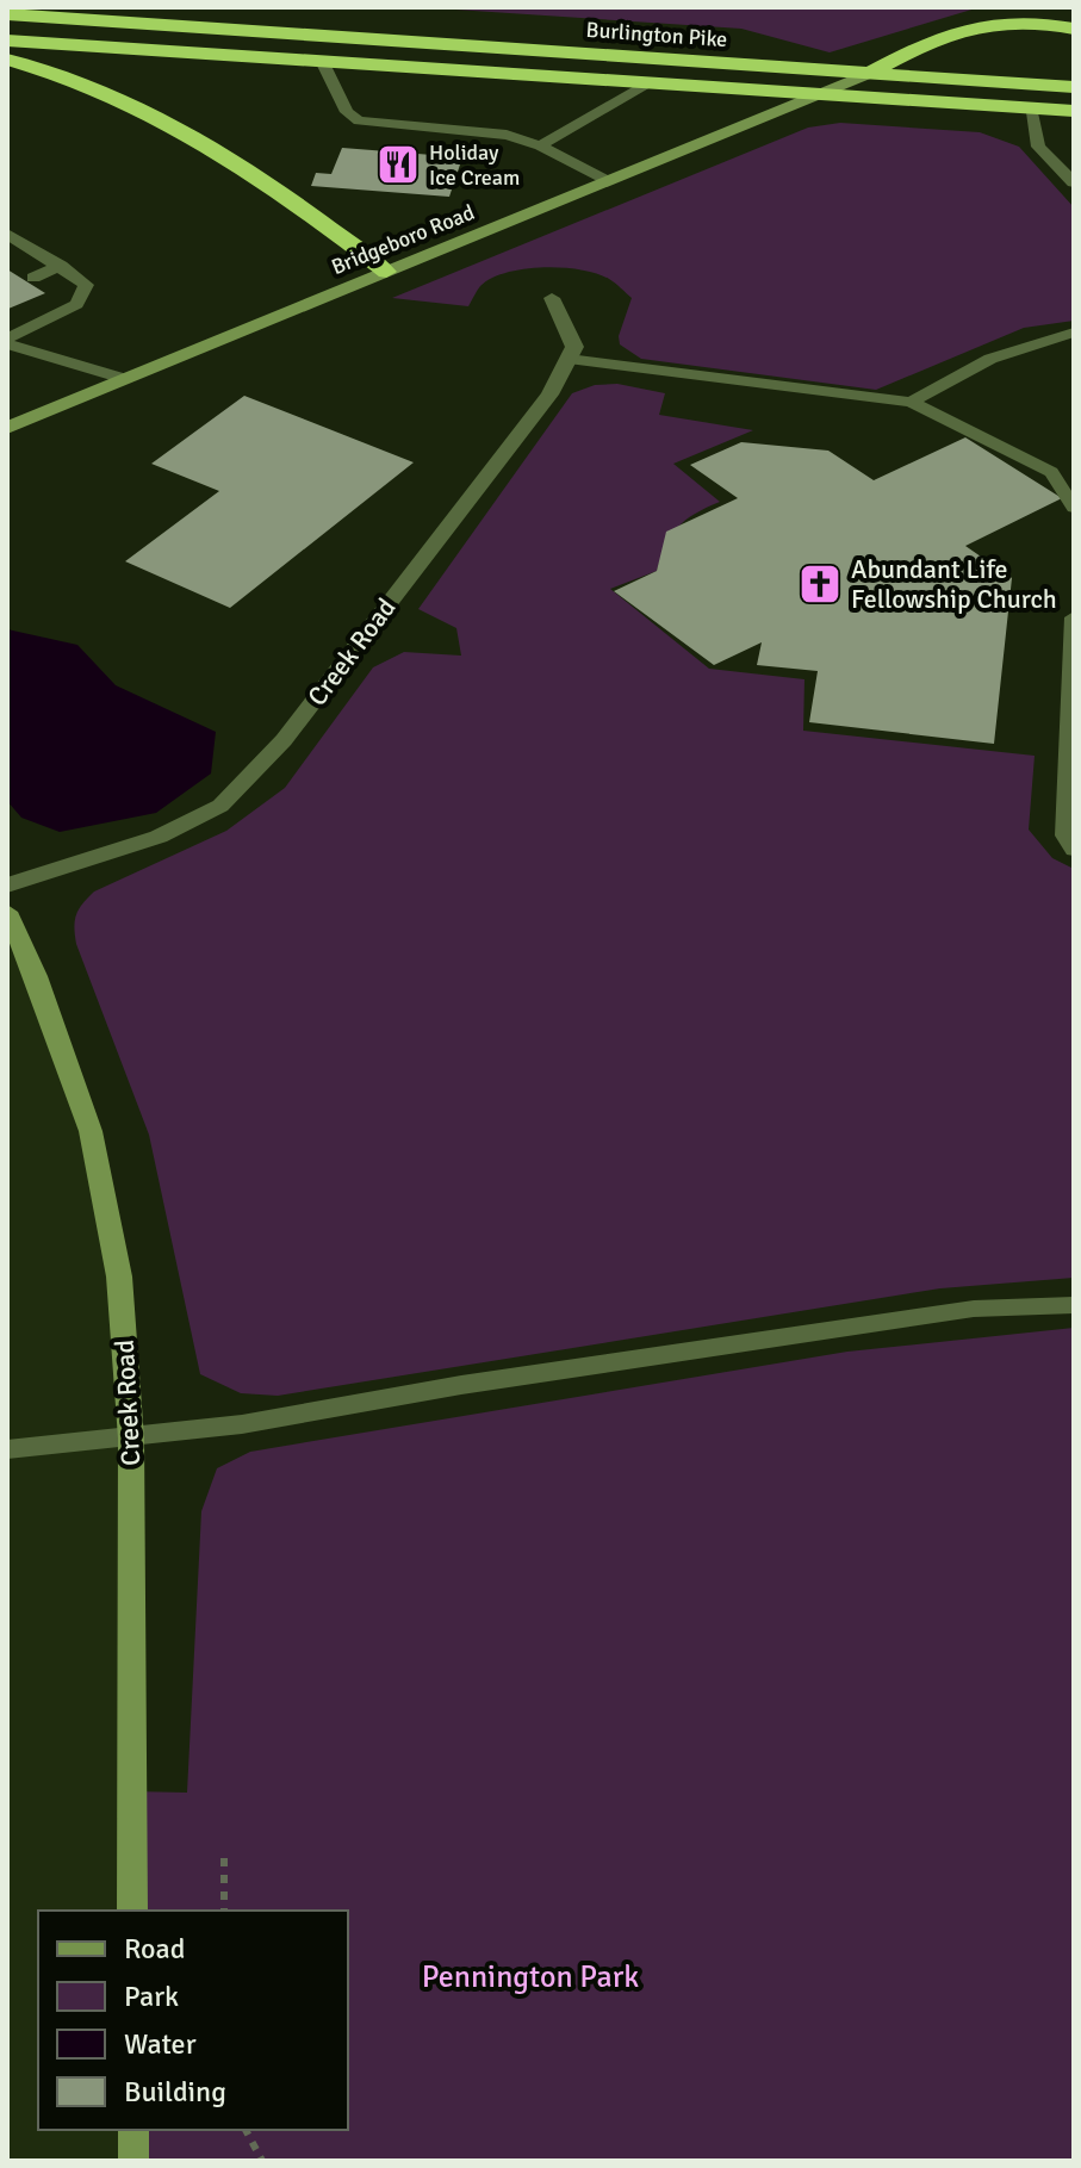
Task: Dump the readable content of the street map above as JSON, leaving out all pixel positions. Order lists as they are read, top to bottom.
{
  "streets": {
    "highway": ["Burlington Pike"],
    "street": ["Bridgeboro Road", "Creek Road"]
  },
  "crossings": [
    ["Burlington Pike", "Bridgeboro Road"]
  ],
  "parks": ["Pennington Park"],
  "places": {
    "restaurant": ["Holiday Ice Cream"],
    "church": ["Abundant Life Fellowship Church"]
  },
  "legend": [
    "Road",
    "Park",
    "Water",
    "Building"
  ]
}
